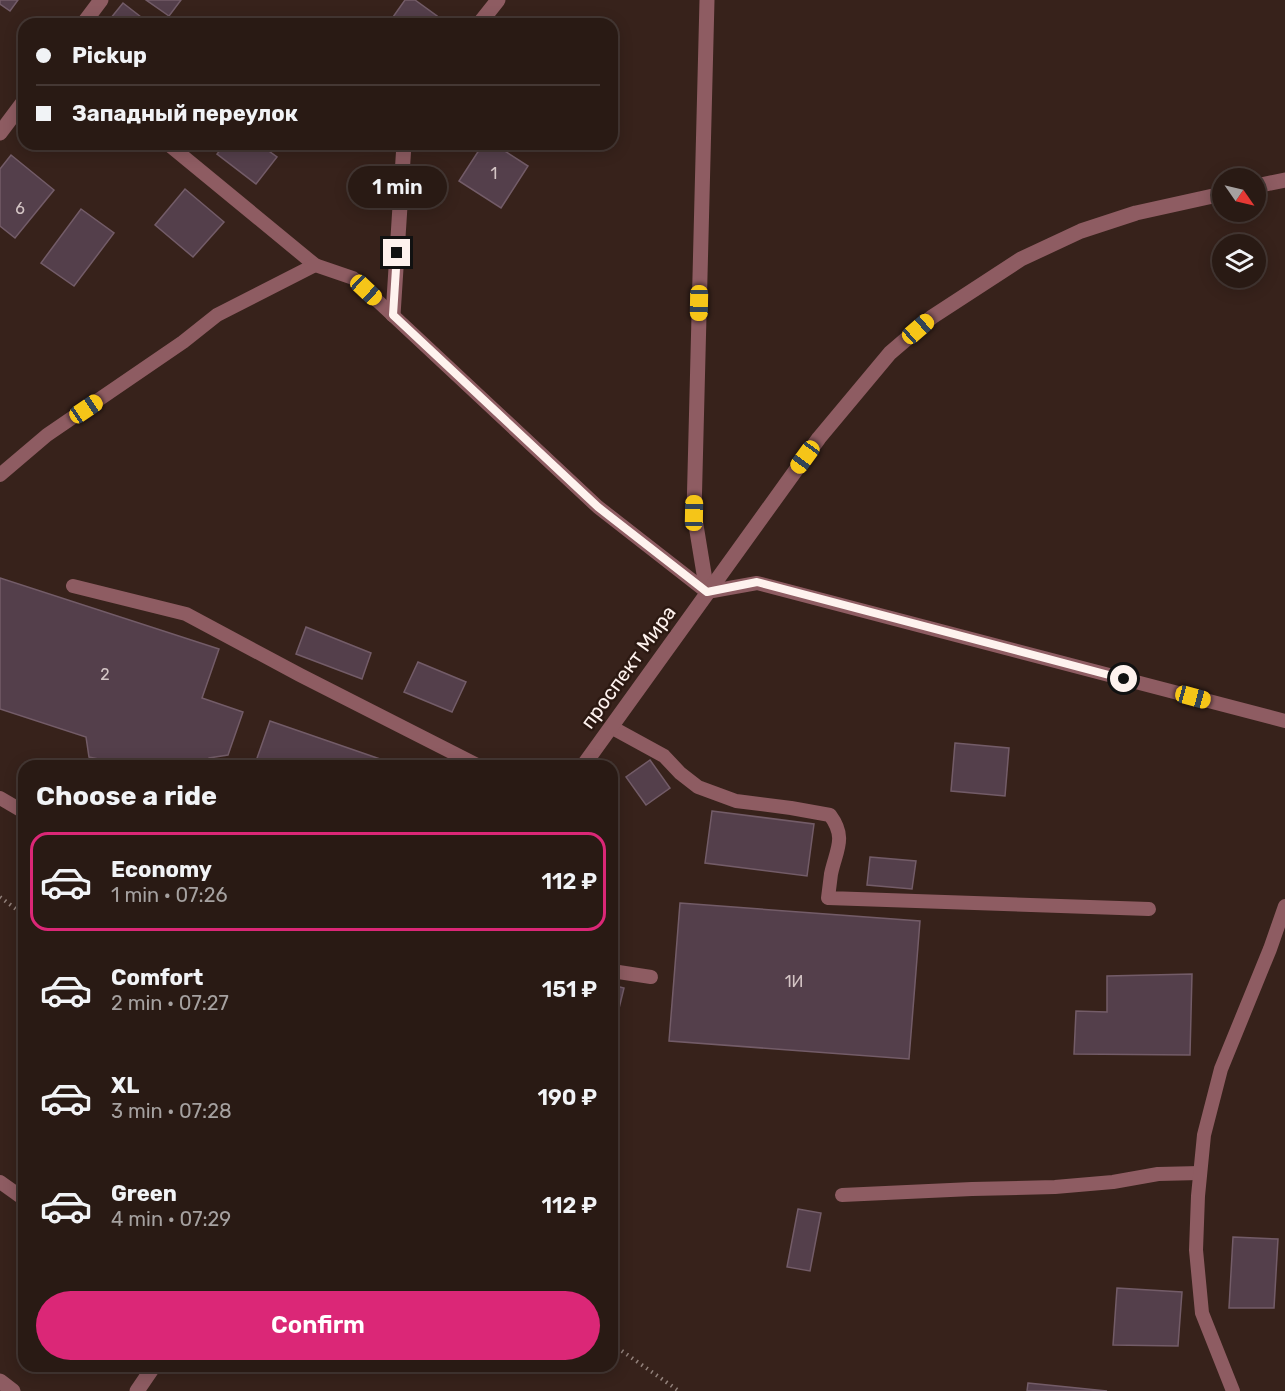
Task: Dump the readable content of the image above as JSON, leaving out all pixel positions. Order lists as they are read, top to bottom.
{
  "streets": {
    "street": ["проспект Мира"]
  },
  "house_numbers": [
    "1",
    "6",
    "2",
    "1И"
  ],
  "north": "bottom right",
  "page": {
    "banner": ["Pickup", "Западный переулок"],
    "bubble": "1 min",
    "heading": "Choose a ride",
    "list": [
      {
        "name": "Economy",
        "note": "1 min · 07:26",
        "value": "112 ₽"
      },
      {
        "name": "Comfort",
        "note": "2 min · 07:27",
        "value": "151 ₽"
      },
      {
        "name": "XL",
        "note": "3 min · 07:28",
        "value": "190 ₽"
      },
      {
        "name": "Green",
        "note": "4 min · 07:29",
        "value": "112 ₽"
      }
    ],
    "buttons": "Confirm"
  }
}
